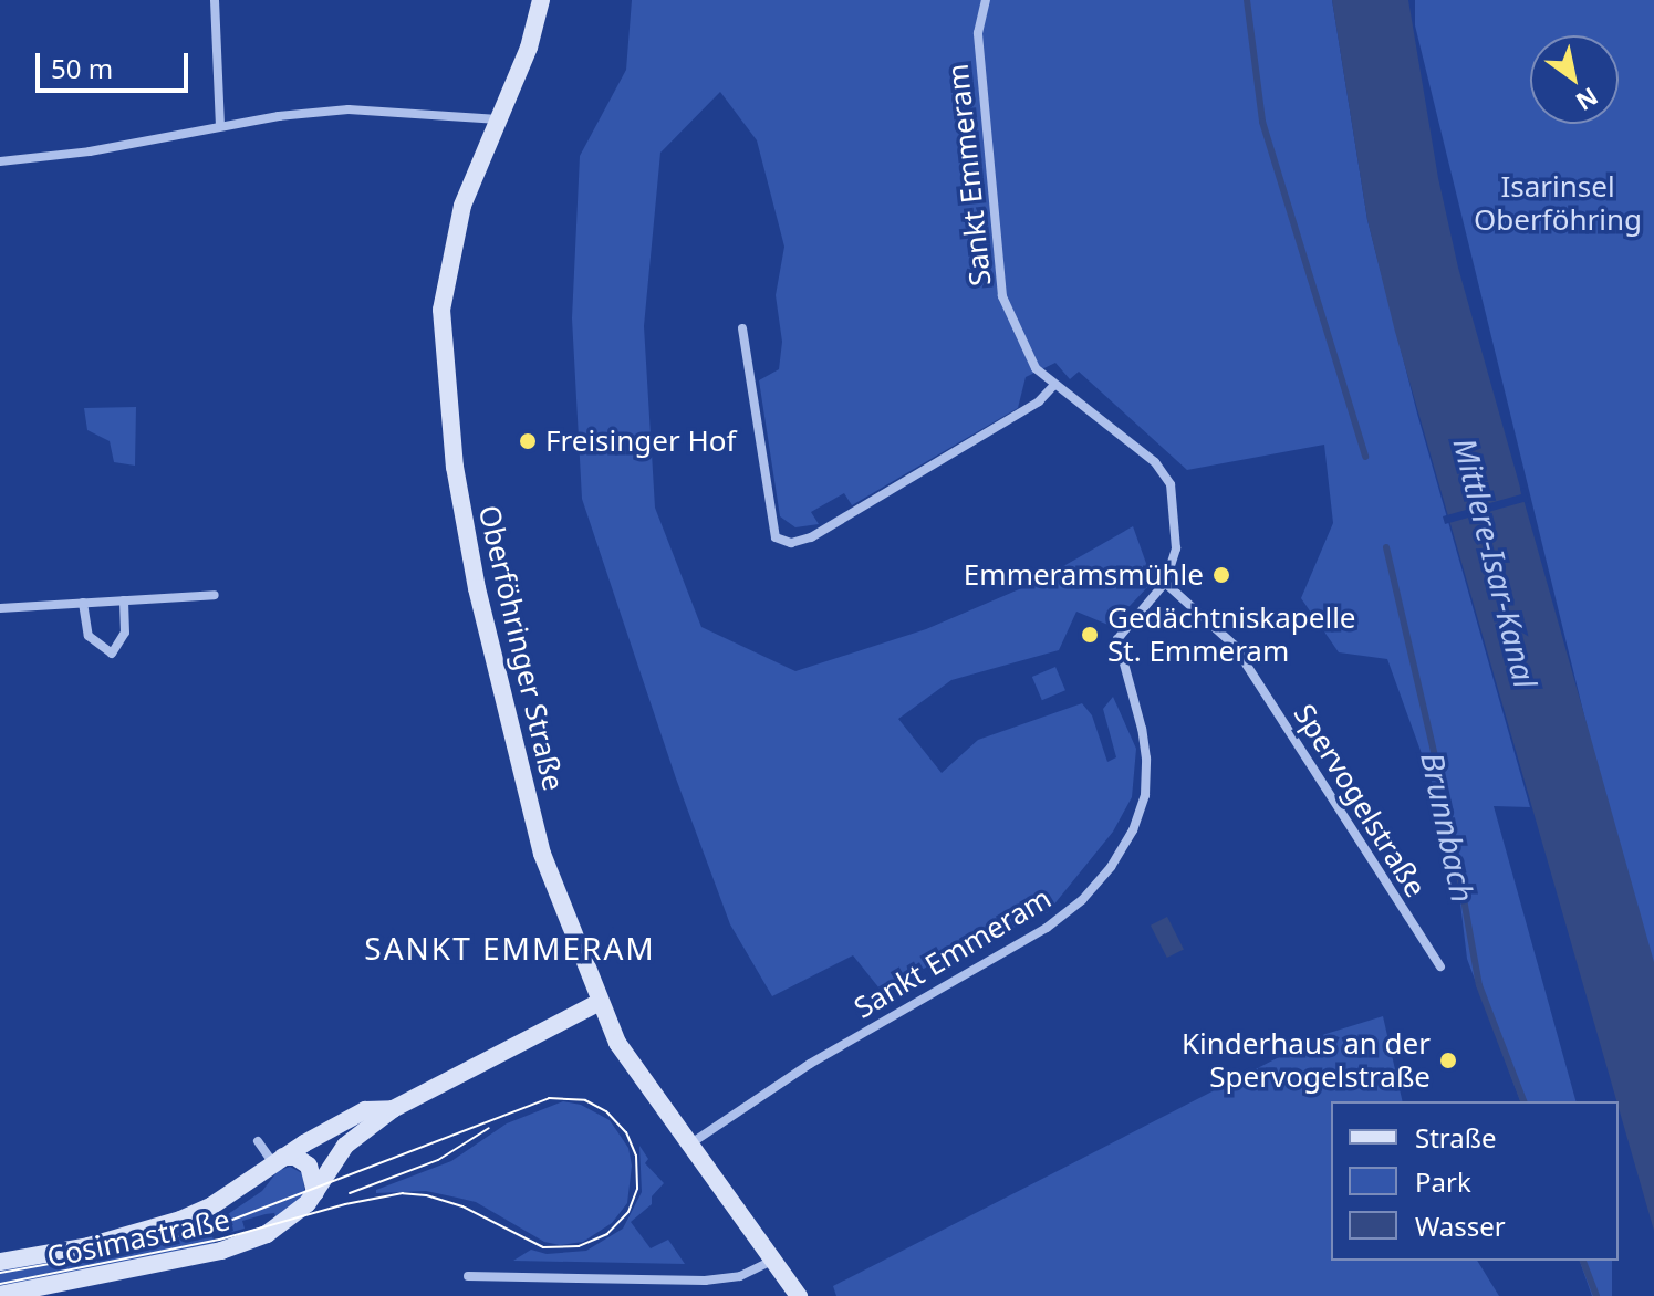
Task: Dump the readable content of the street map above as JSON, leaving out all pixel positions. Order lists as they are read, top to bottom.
{
  "streets": {
    "main road": ["Oberföhringer Straße", "Cosimastraße"],
    "street": ["Sankt Emmeram", "Spervogelstraße"]
  },
  "crossings": [
    ["Sankt Emmeram", "Oberföhringer Straße"],
    ["Sankt Emmeram", "Spervogelstraße"],
    ["Oberföhringer Straße", "Cosimastraße"]
  ],
  "districts": ["SANKT EMMERAM"],
  "water": ["Mittlere-Isar-Kanal", "Brunnbach"],
  "parks": ["Isarinsel Oberföhring"],
  "places": [
    "Freisinger Hof",
    "Emmeramsmühle",
    "Gedächtniskapelle St. Emmeram",
    "Kinderhaus an der Spervogelstraße"
  ],
  "legend": ["Straße", "Park", "Wasser"],
  "scale_bar": "50 m",
  "north": "bottom right"
}
